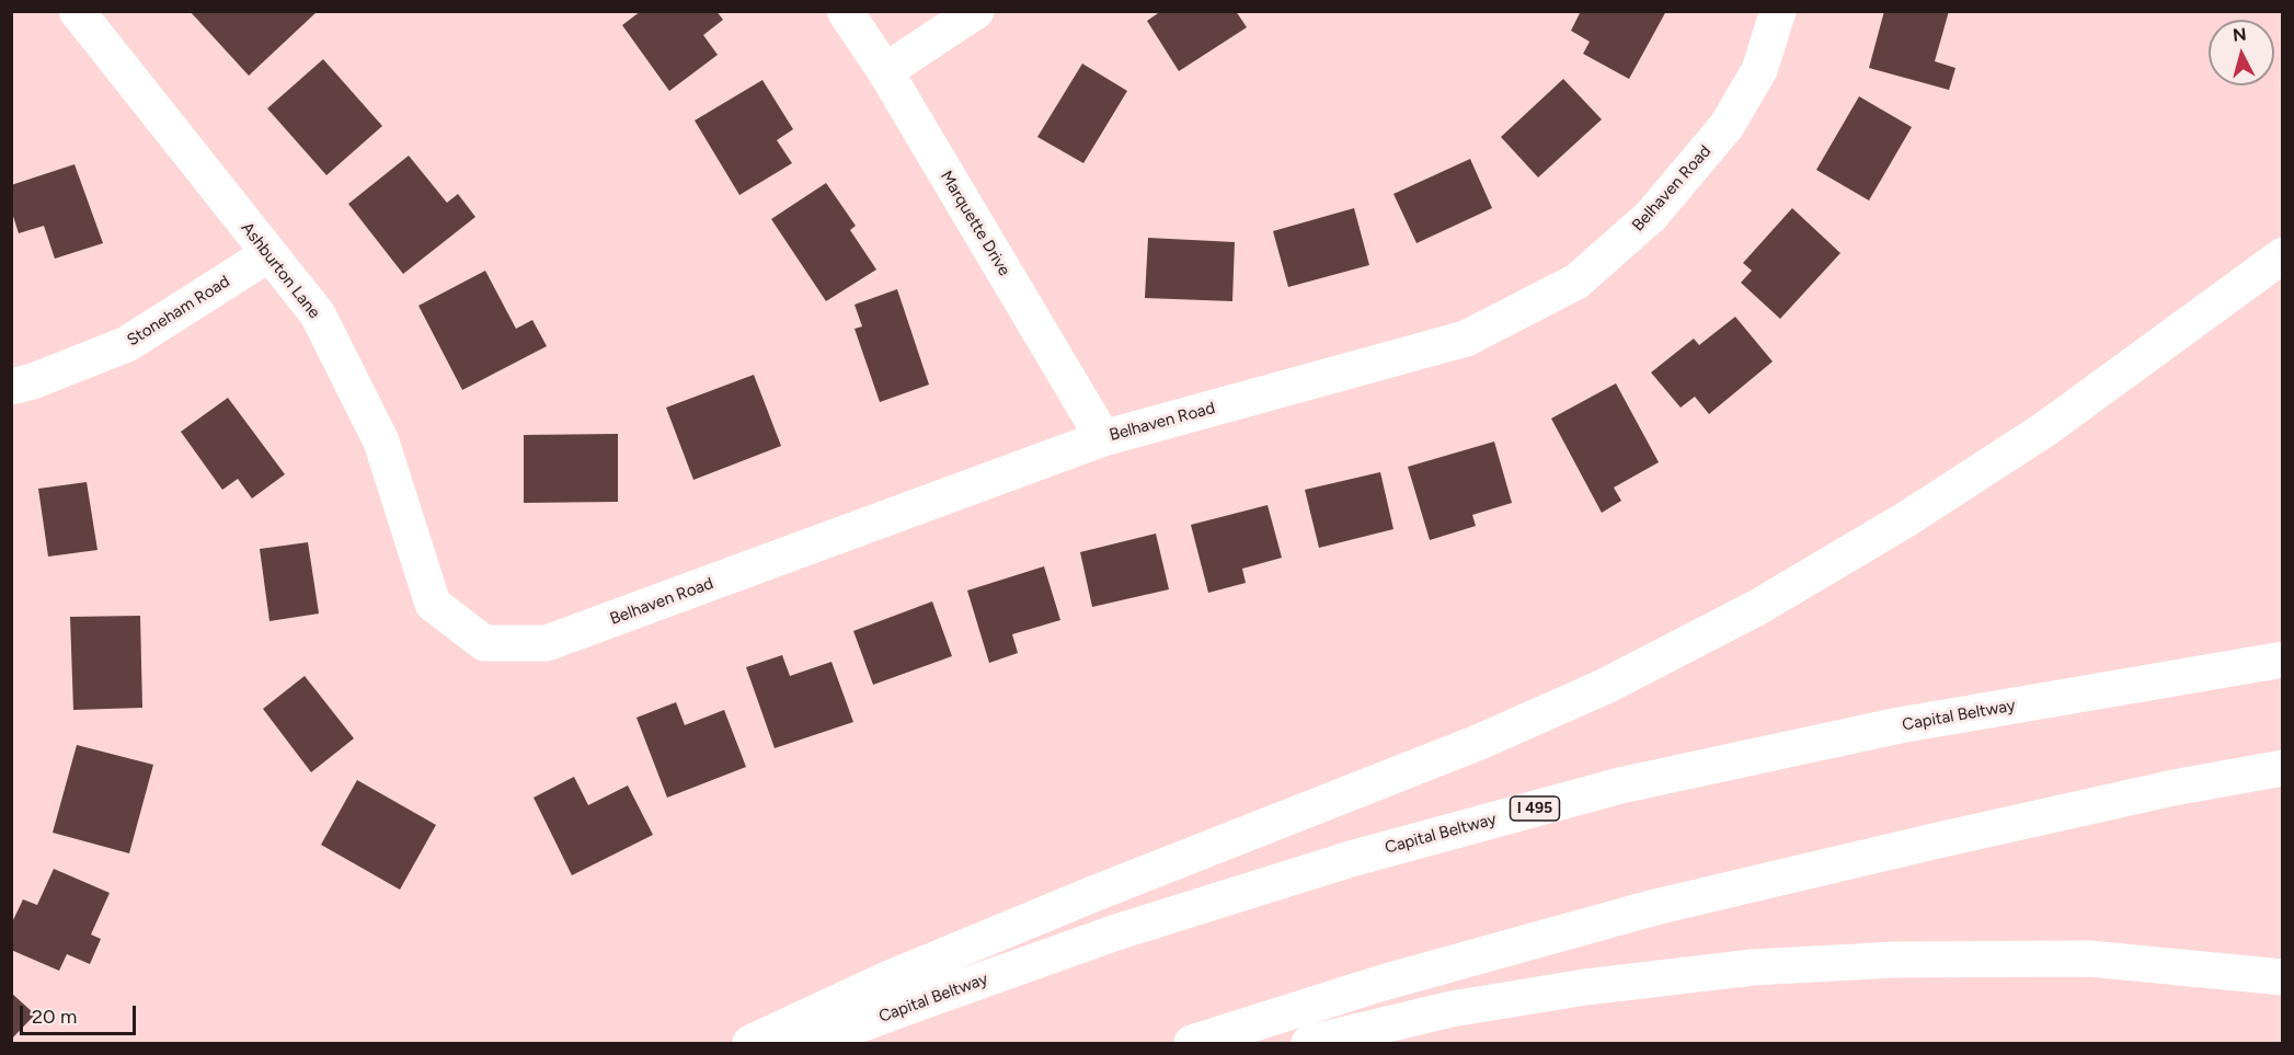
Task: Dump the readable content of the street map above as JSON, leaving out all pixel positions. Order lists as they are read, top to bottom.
{
  "streets": {
    "main road": [
      "Belhaven Road",
      "Marquette Drive",
      "Ashburton Lane",
      "Stoneham Road",
      "Capital Beltway",
      "I 495"
    ]
  },
  "crossings": [
    ["Belhaven Road", "Marquette Drive"],
    ["Belhaven Road", "Ashburton Lane"],
    ["Ashburton Lane", "Stoneham Road"]
  ],
  "scale_bar": "20 m",
  "north": "top"
}
